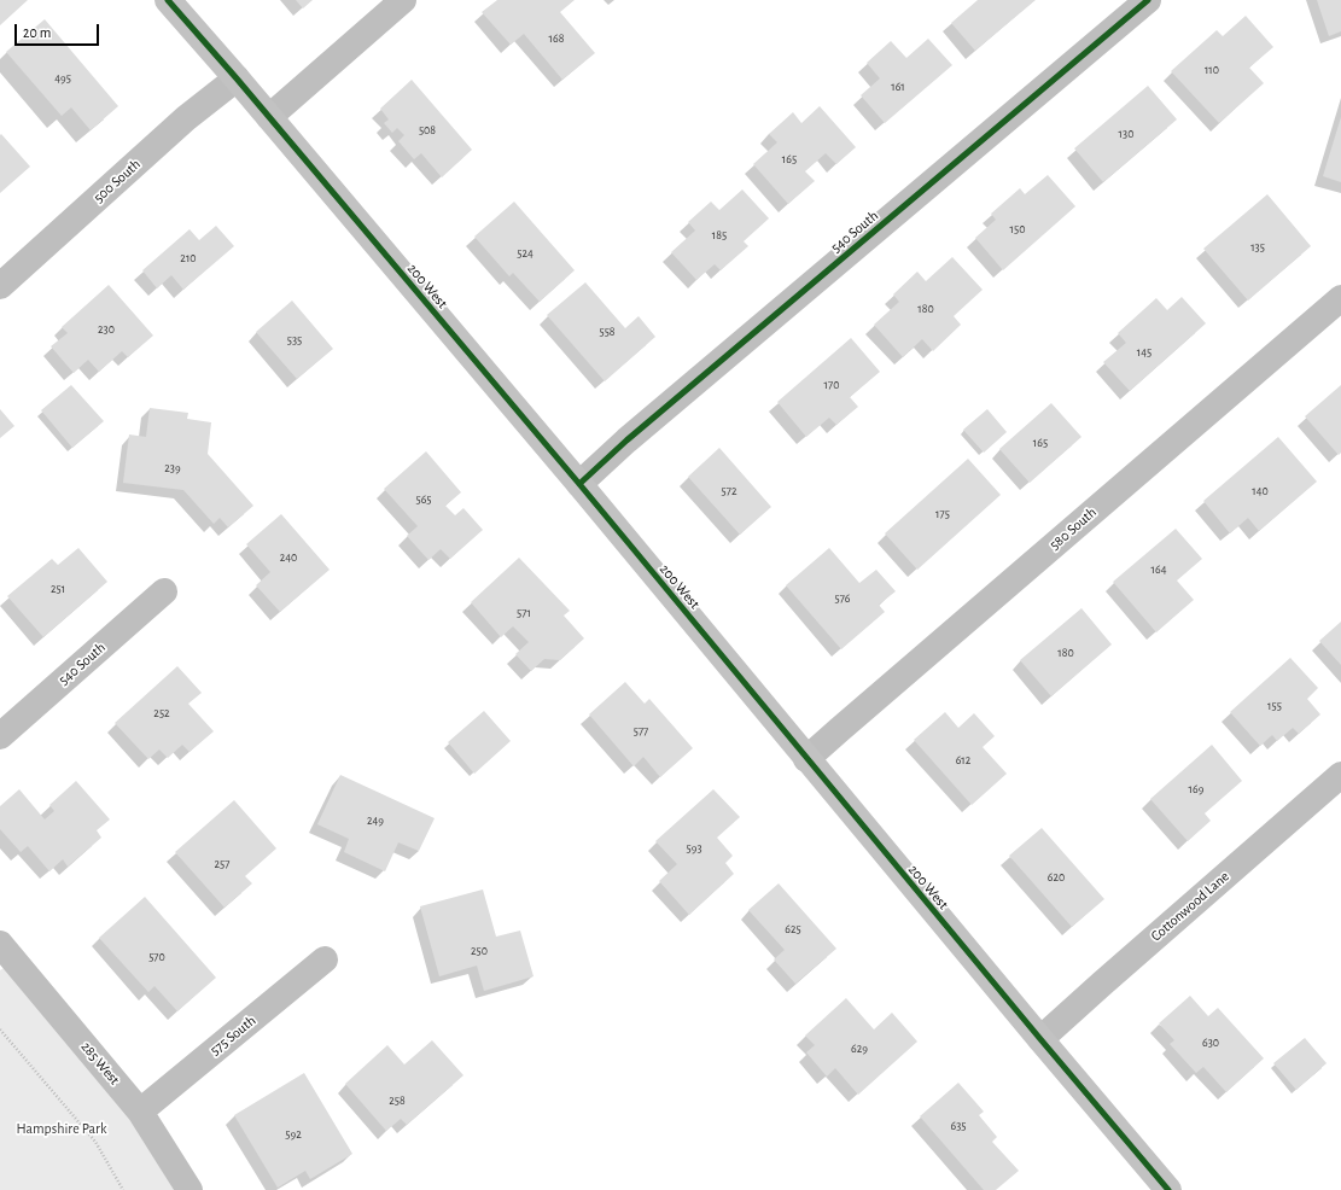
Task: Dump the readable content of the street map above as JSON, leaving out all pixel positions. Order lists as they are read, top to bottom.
{
  "streets": {
    "street": [
      "500 South",
      "540 South",
      "200 West",
      "580 South",
      "Cottonwood Lane",
      "575 South",
      "285 West"
    ]
  },
  "crossings": [
    ["500 South", "200 West"],
    ["540 South", "200 West"],
    ["200 West", "580 South"],
    ["200 West", "Cottonwood Lane"],
    ["575 South", "285 West"]
  ],
  "parks": ["Hampshire Park"],
  "house_numbers": [
    "168",
    "110",
    "495",
    "161",
    "508",
    "130",
    "165",
    "150",
    "185",
    "135",
    "524",
    "210",
    "180",
    "230",
    "558",
    "535",
    "145",
    "170",
    "165",
    "239",
    "572",
    "140",
    "565",
    "175",
    "240",
    "164",
    "251",
    "576",
    "571",
    "180",
    "155",
    "252",
    "577",
    "612",
    "169",
    "249",
    "593",
    "257",
    "620",
    "625",
    "250",
    "570",
    "630",
    "629",
    "258",
    "635",
    "592"
  ],
  "scale_bar": "20 m"
}
